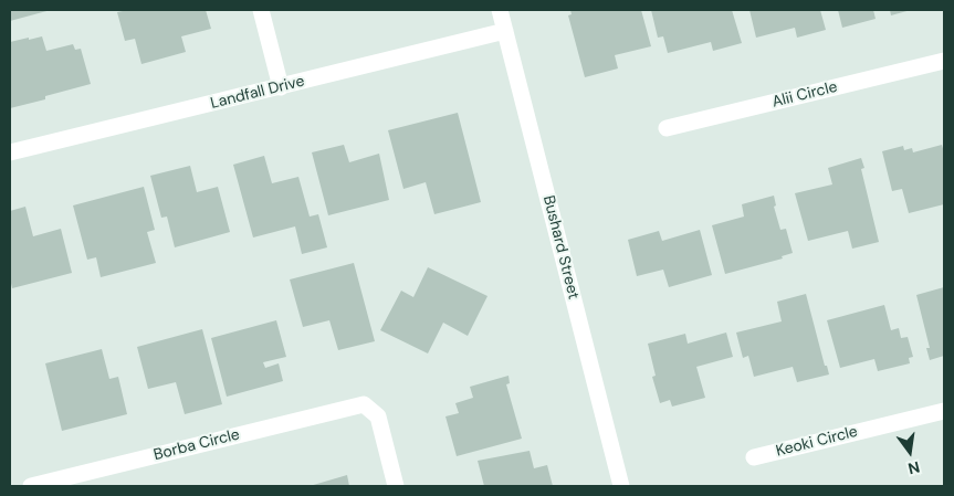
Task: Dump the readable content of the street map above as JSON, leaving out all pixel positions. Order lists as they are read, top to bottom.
{
  "streets": {
    "street": [
      "Landfall Drive",
      "Alii Circle",
      "Bushard Street",
      "Keoki Circle",
      "Borba Circle"
    ]
  },
  "crossings": [
    ["Landfall Drive", "Bushard Street"]
  ],
  "north": "bottom"
}
